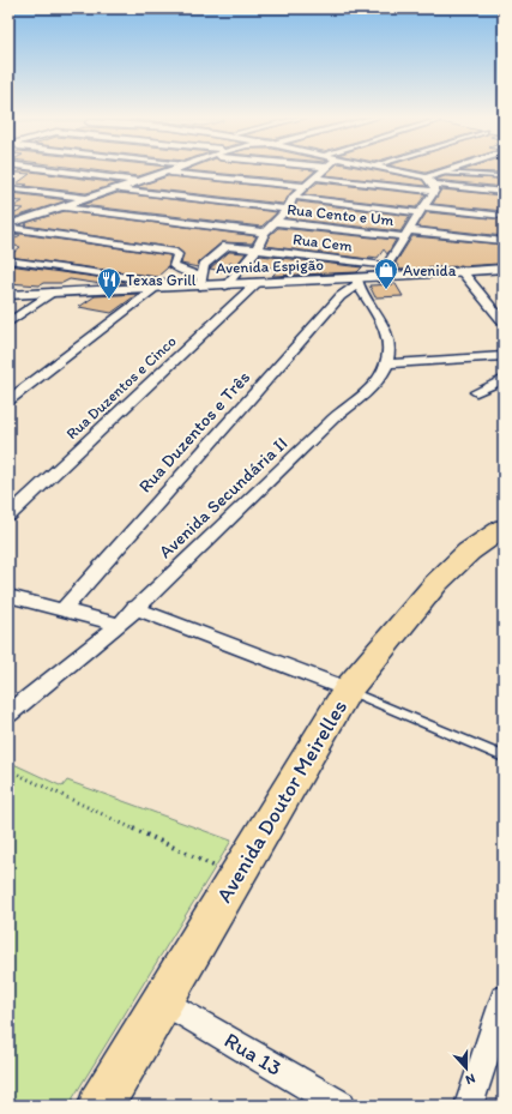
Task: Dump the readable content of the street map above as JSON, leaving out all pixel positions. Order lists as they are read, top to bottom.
{
  "streets": {
    "main road": ["Avenida Doutor Meirelles"],
    "street": [
      "Rua Cento e Um",
      "Rua Cem",
      "Avenida Espigão",
      "Rua Duzentos e Cinco",
      "Rua Duzentos e Três",
      "Avenida Secundária II",
      "Rua 13"
    ]
  },
  "crossings": [
    ["Rua Cem", "Avenida Espigão"],
    ["Avenida Espigão", "Rua Duzentos e Cinco"],
    ["Avenida Espigão", "Rua Duzentos e Três"],
    ["Avenida Doutor Meirelles", "Rua 13"]
  ],
  "places": {
    "shop": ["Avenida"],
    "restaurant": ["Texas Grill"]
  },
  "north": "bottom"
}
